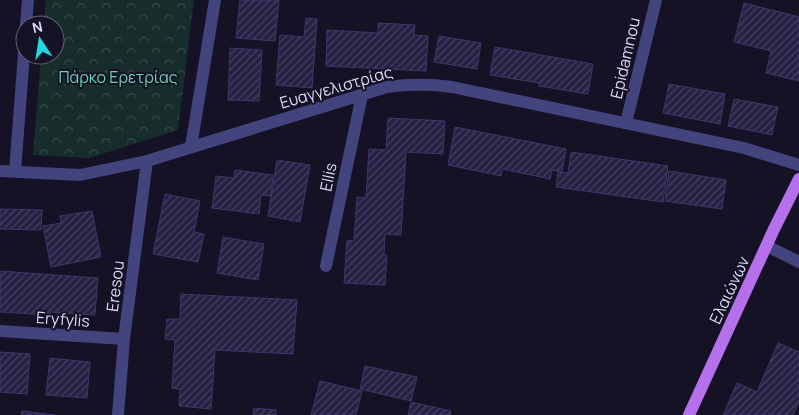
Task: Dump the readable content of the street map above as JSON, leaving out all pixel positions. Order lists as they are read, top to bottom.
{
  "streets": {
    "main road": ["Ελαιώνων"],
    "street": [
      "Epidamnou",
      "Ευαγγελιστρίας",
      "Ellis",
      "Eresou",
      "Eryfylis"
    ]
  },
  "crossings": [
    ["Epidamnou", "Ευαγγελιστρίας"],
    ["Ευαγγελιστρίας", "Ellis"],
    ["Ευαγγελιστρίας", "Eresou"],
    ["Eresou", "Eryfylis"]
  ],
  "parks": ["Πάρκο Ερετρίας"],
  "north": "top"
}
